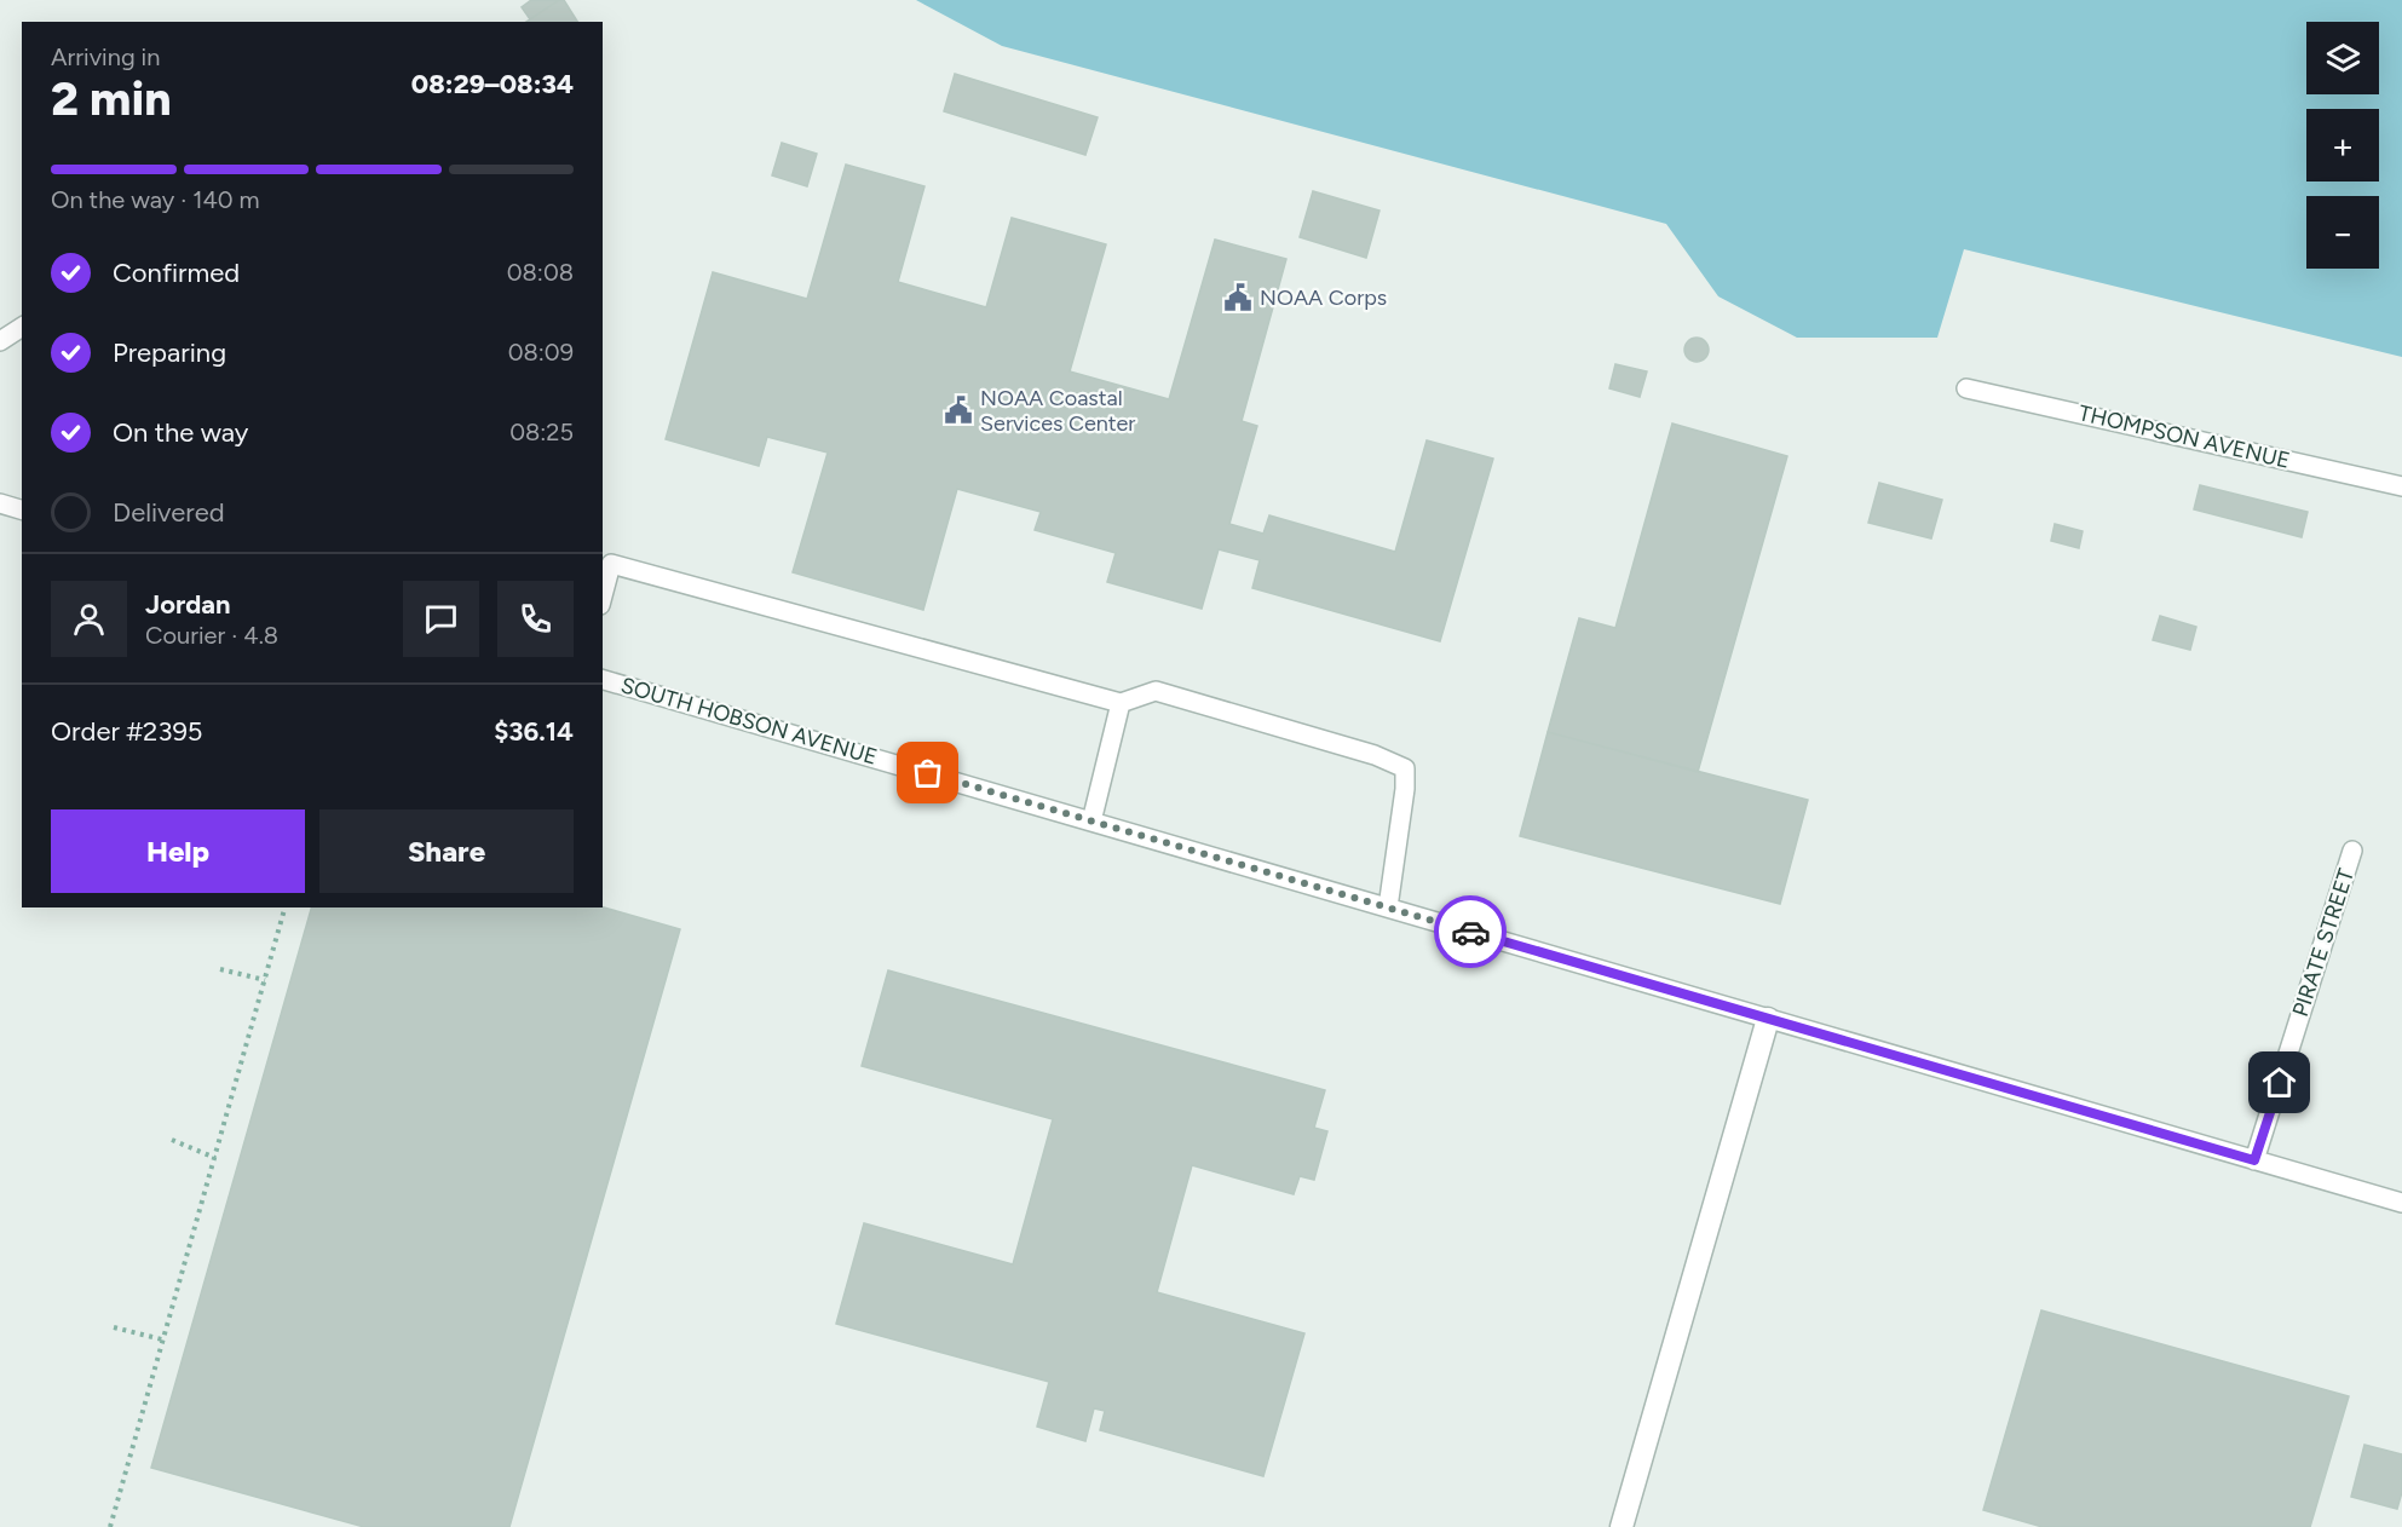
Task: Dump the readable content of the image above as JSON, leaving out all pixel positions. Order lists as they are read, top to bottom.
{
  "streets": {
    "lane": ["THOMPSON AVENUE", "SOUTH HOBSON AVENUE", "PIRATE STREET"]
  },
  "crossings": [
    ["SOUTH HOBSON AVENUE", "PIRATE STREET"]
  ],
  "places": {
    "public building": ["NOAA Corps", "NOAA Coastal Services Center"]
  },
  "page": {
    "map_buttons": ["+", "−"],
    "heading": ["2 min", "Arriving in", "08:29–08:34"],
    "panel": [
      "Jordan",
      "Courier · 4.8",
      "Order #2395",
      "$36.14"
    ],
    "bar": "On the way · 140 m",
    "list": [
      ["Confirmed", "08:08"],
      ["Preparing", "08:09"],
      ["On the way", "08:25"],
      "Delivered"
    ],
    "buttons": ["Help", "Share"]
  }
}
